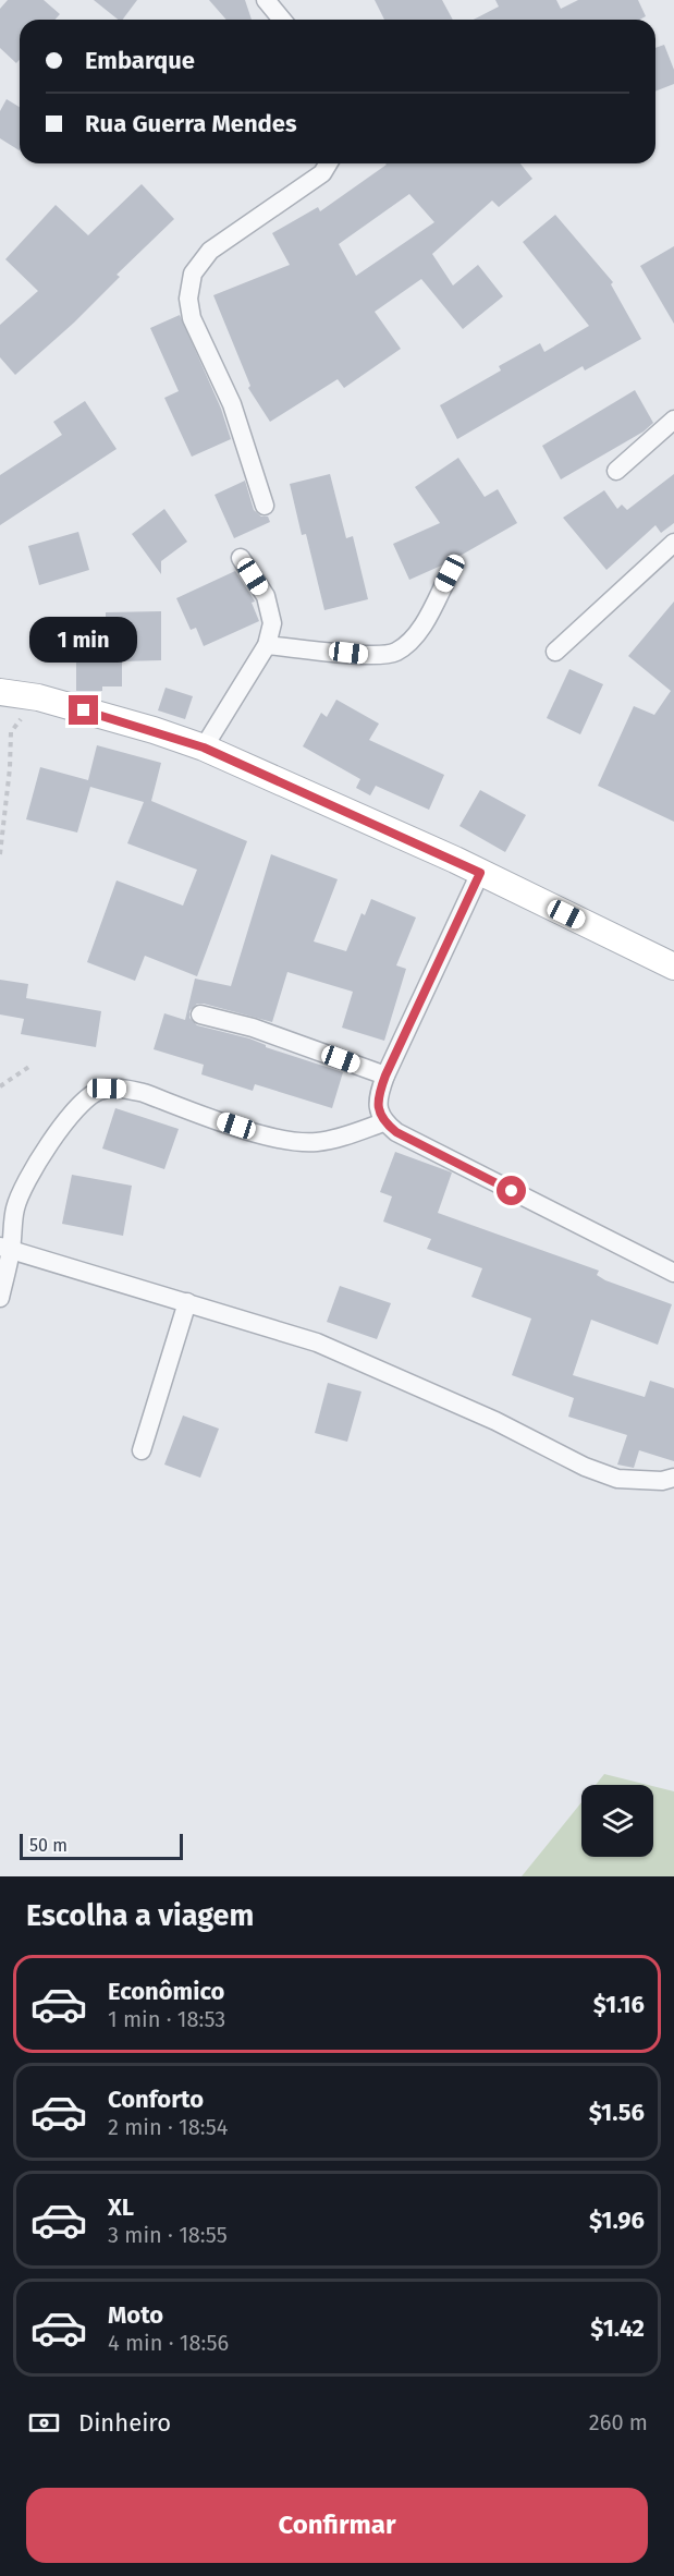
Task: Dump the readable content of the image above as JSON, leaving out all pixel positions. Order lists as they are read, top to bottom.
{
  "scale_bar": "50 m",
  "page": {
    "banner": ["Embarque", "Rua Guerra Mendes"],
    "bubble": "1 min",
    "scale": "50 m",
    "heading": "Escolha a viagem",
    "list": [
      {
        "name": "Econômico",
        "note": "1 min · 18:53",
        "value": "$1.16"
      },
      {
        "name": "Conforto",
        "note": "2 min · 18:54",
        "value": "$1.56"
      },
      {
        "name": "XL",
        "note": "3 min · 18:55",
        "value": "$1.96"
      },
      {
        "name": "Moto",
        "note": "4 min · 18:56",
        "value": "$1.42"
      }
    ],
    "pay": ["Dinheiro", "260 m"],
    "buttons": "Confirmar"
  }
}
